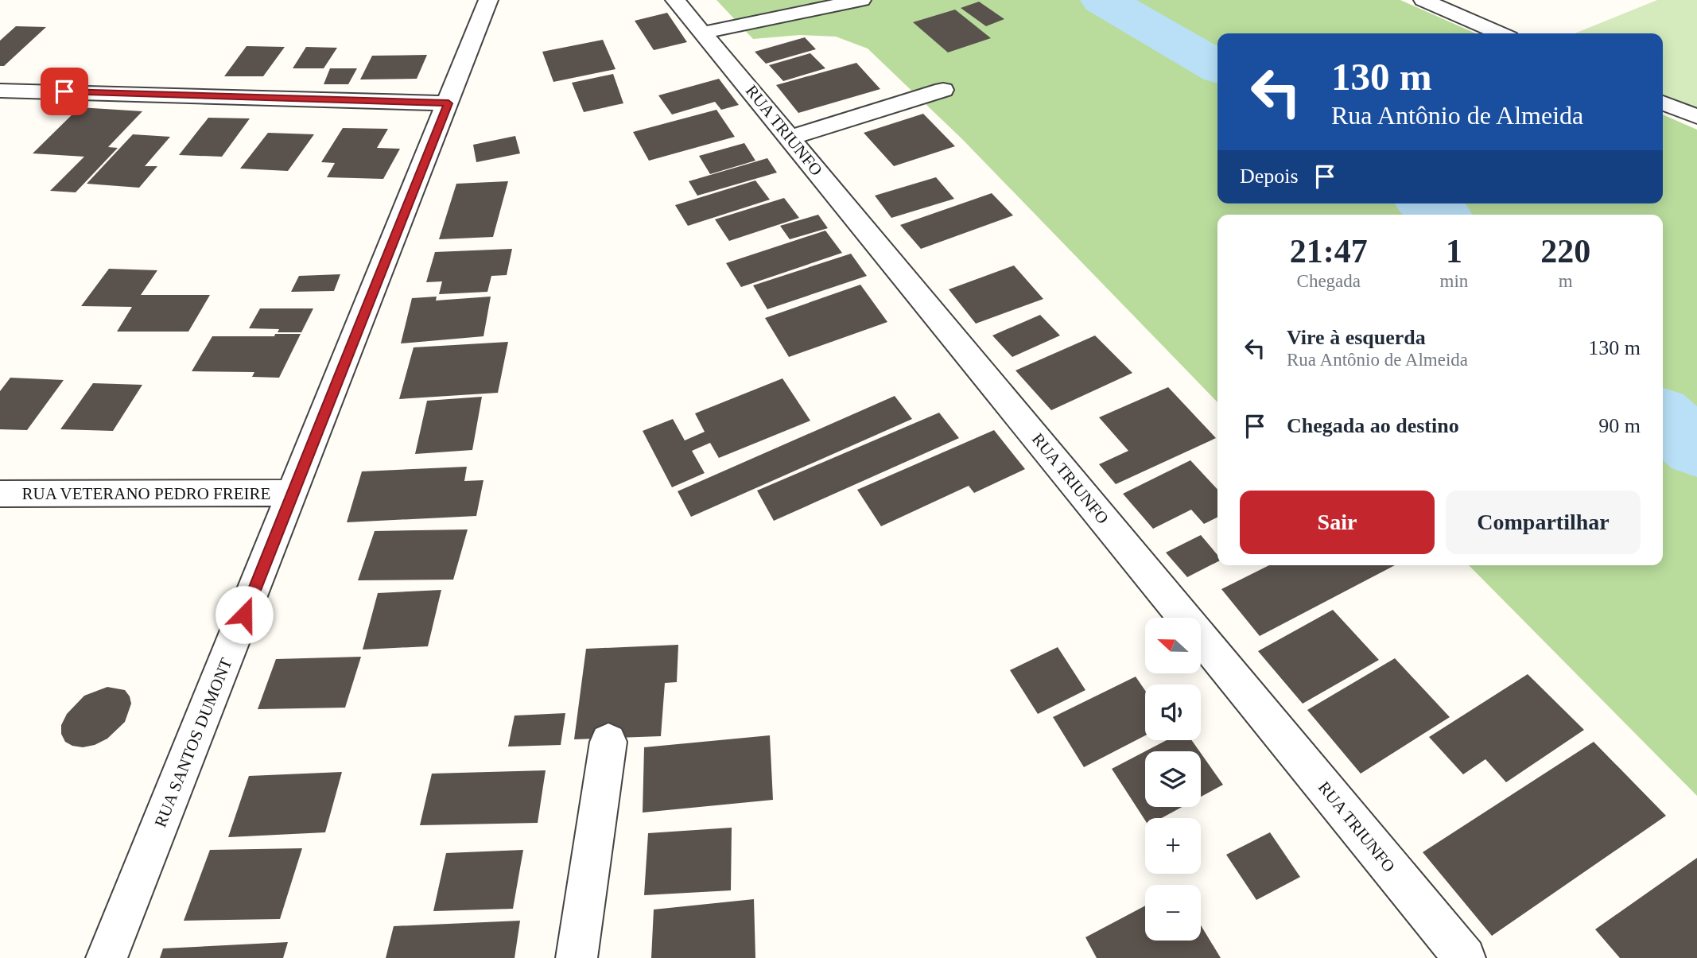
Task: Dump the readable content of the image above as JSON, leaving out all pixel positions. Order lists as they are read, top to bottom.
{
  "streets": {
    "street": ["RUA TRIUNFO", "RUA VETERANO PEDRO FREIRE", "RUA SANTOS DUMONT"]
  },
  "crossings": [
    ["RUA VETERANO PEDRO FREIRE", "RUA SANTOS DUMONT"]
  ],
  "north": "left",
  "page": {
    "turn": ["130 m", "Rua Antônio de Almeida"],
    "then": "Depois",
    "eta": [
      "21:47",
      "Chegada",
      "1",
      "min",
      "220",
      "m"
    ],
    "list": [
      {
        "name": "Vire à esquerda",
        "note": "Rua Antônio de Almeida",
        "value": "130 m"
      },
      {
        "name": "Chegada ao destino",
        "value": "90 m"
      }
    ],
    "buttons": ["Sair", "Compartilhar"],
    "map_buttons": ["+", "−"]
  }
}
